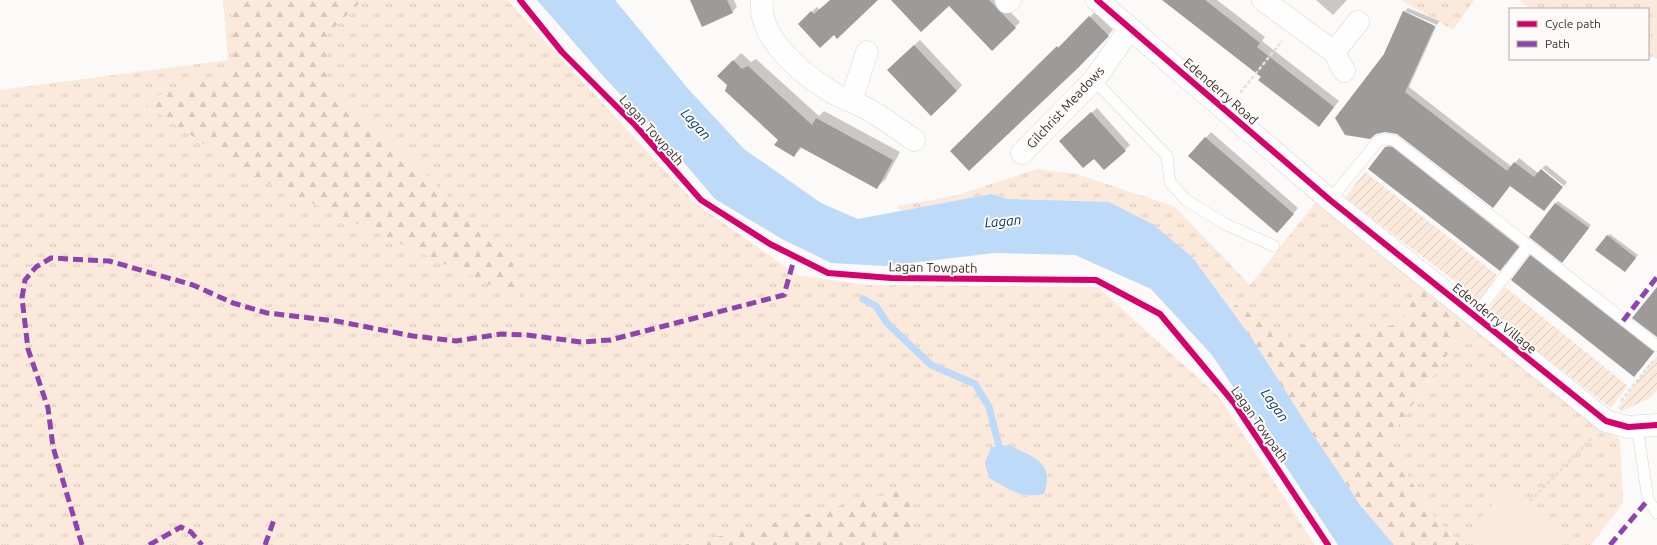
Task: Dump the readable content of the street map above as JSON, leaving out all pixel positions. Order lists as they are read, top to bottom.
{
  "streets": {
    "street": ["Edenderry Road", "Gilchrist Meadows", "Edenderry Village"],
    "cycle path": ["Lagan Towpath"]
  },
  "crossings": [
    ["Edenderry Road", "Gilchrist Meadows"],
    ["Edenderry Road", "Edenderry Village"]
  ],
  "water": ["Lagan"],
  "legend": ["Cycle path", "Path"]
}
